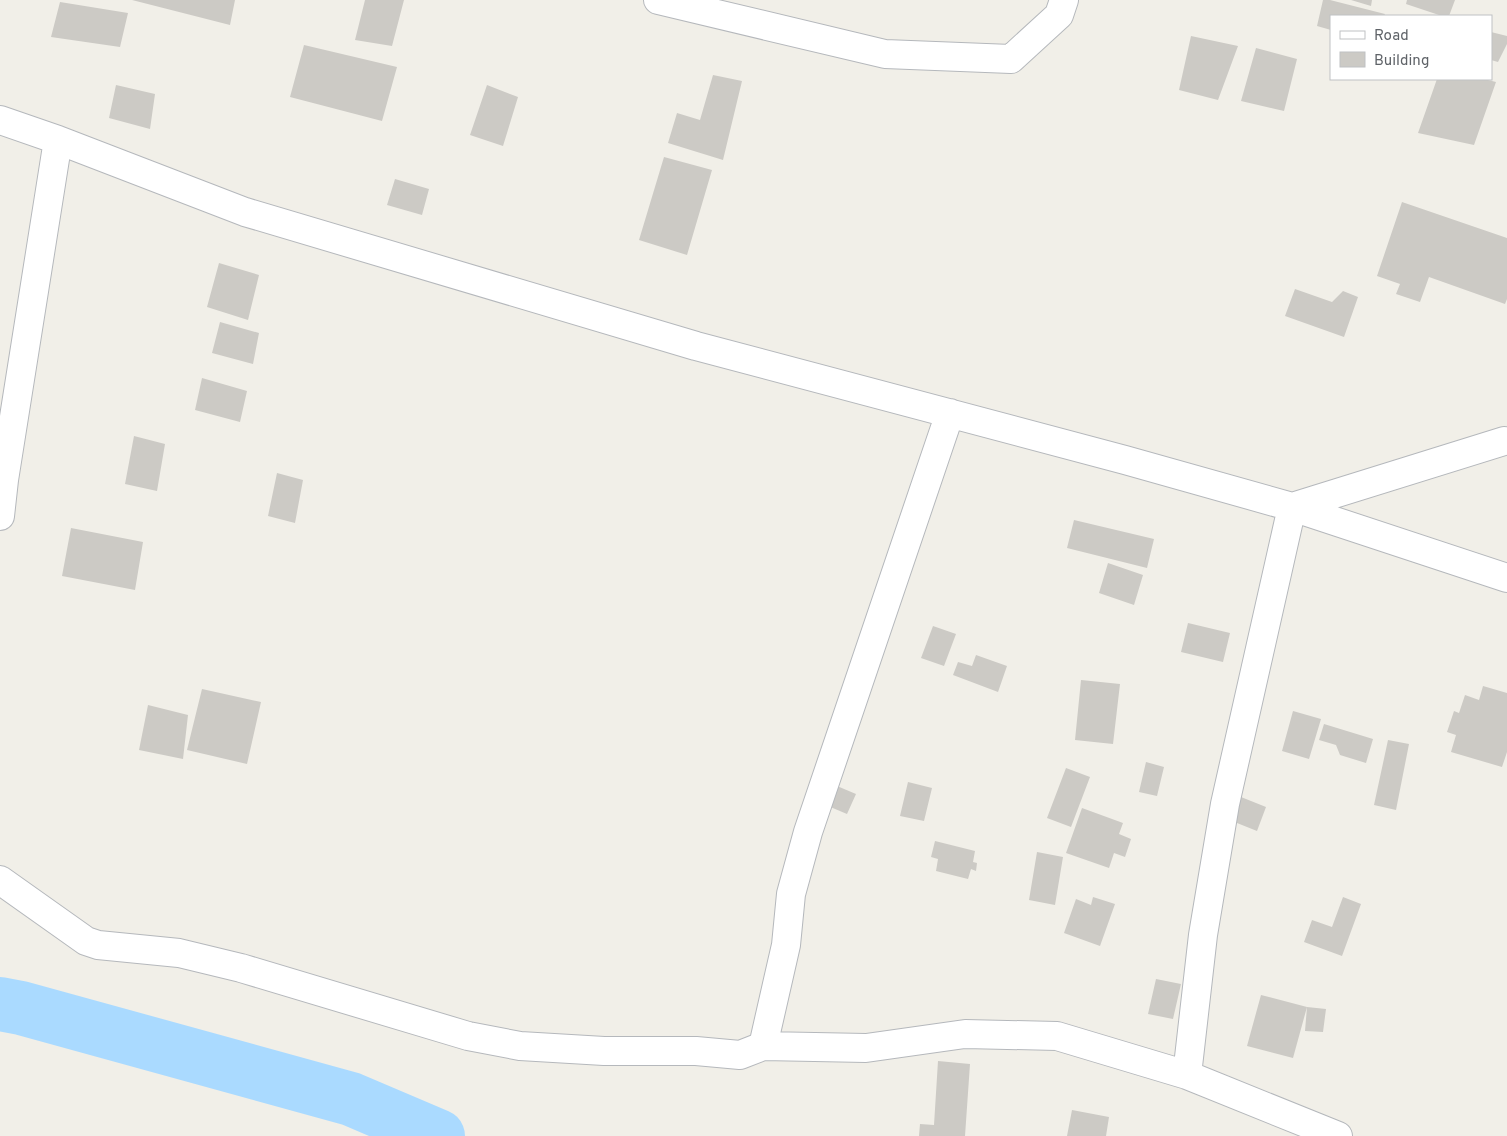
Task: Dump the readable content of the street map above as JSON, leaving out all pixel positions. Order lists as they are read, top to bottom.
{
  "legend": ["Road", "Building"]
}
